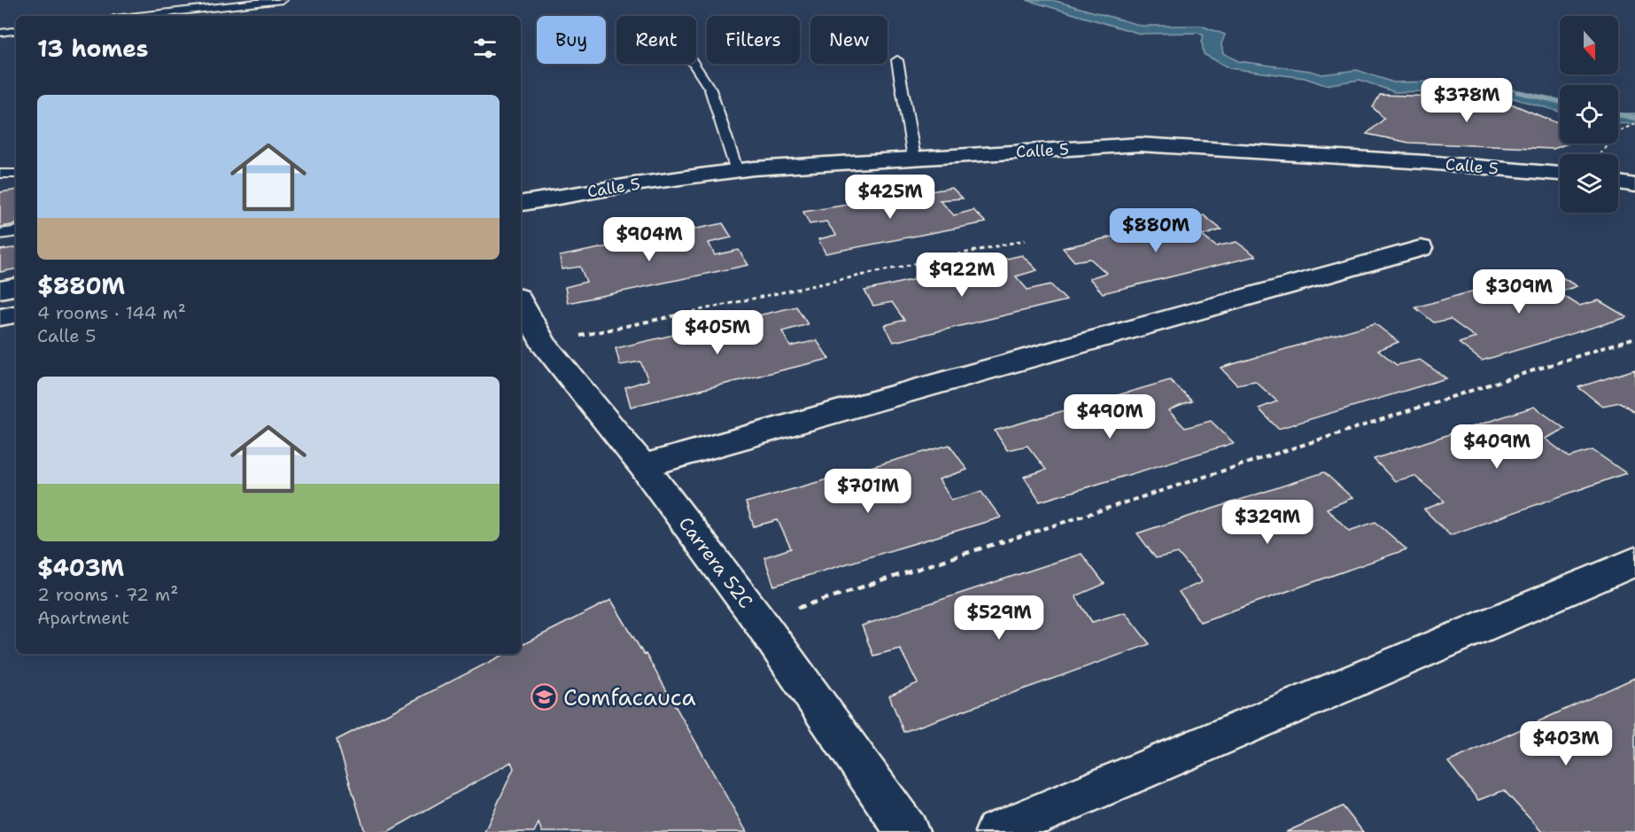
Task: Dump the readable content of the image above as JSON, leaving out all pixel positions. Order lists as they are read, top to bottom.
{
  "streets": {
    "street": ["Calle 5", "Carrera 52C"]
  },
  "places": {
    "school or university": ["Comfacauca"]
  },
  "north": "bottom",
  "page": {
    "chip": [
      "Buy",
      "Rent",
      "Filters",
      "New"
    ],
    "heading": "13 homes",
    "price": [
      "$378M",
      "$425M",
      "$880M",
      "$904M",
      "$922M",
      "$309M",
      "$405M",
      "$490M",
      "$409M",
      "$701M",
      "$329M",
      "$529M",
      "$403M"
    ],
    "list": [
      {
        "name": "$880M",
        "note": "4 rooms · 144 m² · Calle 5"
      },
      {
        "name": "$403M",
        "note": "2 rooms · 72 m² · Apartment"
      }
    ]
  }
}
